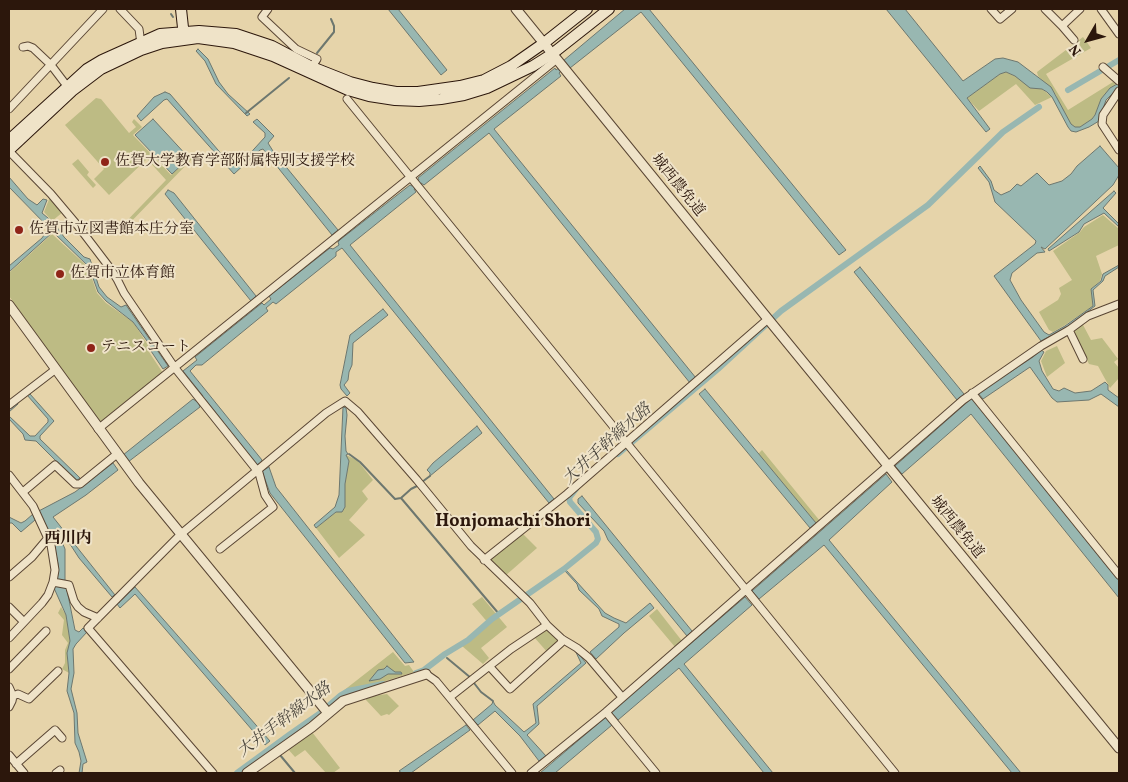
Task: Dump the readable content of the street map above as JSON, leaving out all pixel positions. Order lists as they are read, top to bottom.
{
  "streets": {
    "street": ["城西農免道"]
  },
  "districts": ["Honjomachi Shori", "西川内"],
  "water": ["大井手幹線水路"],
  "places": [
    "佐賀大学教育学部附属特別支援学校",
    "佐賀市立図書館本庄分室",
    "佐賀市立体育館",
    "テニスコート"
  ],
  "north": "bottom left"
}
